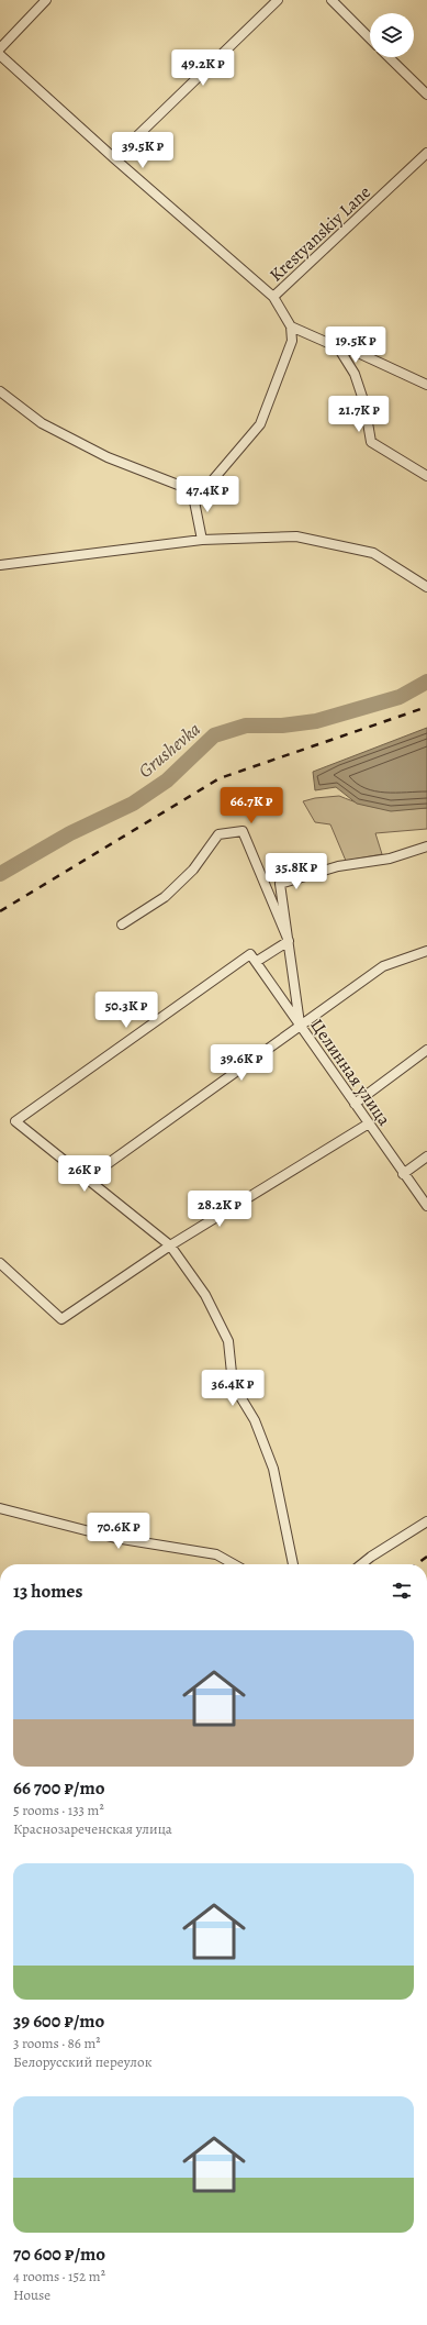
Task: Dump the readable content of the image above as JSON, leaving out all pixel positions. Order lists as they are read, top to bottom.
{
  "streets": {
    "street": ["Krestyanskiy Lane", "Целинная улица"]
  },
  "water": ["Grushevka"],
  "page": {
    "price": [
      "49.2K ₽",
      "39.5K ₽",
      "19.5K ₽",
      "21.7K ₽",
      "47.4K ₽",
      "66.7K ₽",
      "35.8K ₽",
      "50.3K ₽",
      "39.6K ₽",
      "26K ₽",
      "28.2K ₽",
      "36.4K ₽",
      "70.6K ₽"
    ],
    "heading": "13 homes",
    "list": [
      {
        "name": "66 700 ₽/mo",
        "note": "5 rooms · 133 m² · Краснозареченская улица"
      },
      {
        "name": "39 600 ₽/mo",
        "note": "3 rooms · 86 m² · Белорусский переулок"
      },
      {
        "name": "70 600 ₽/mo",
        "note": "4 rooms · 152 m² · House"
      }
    ]
  }
}
